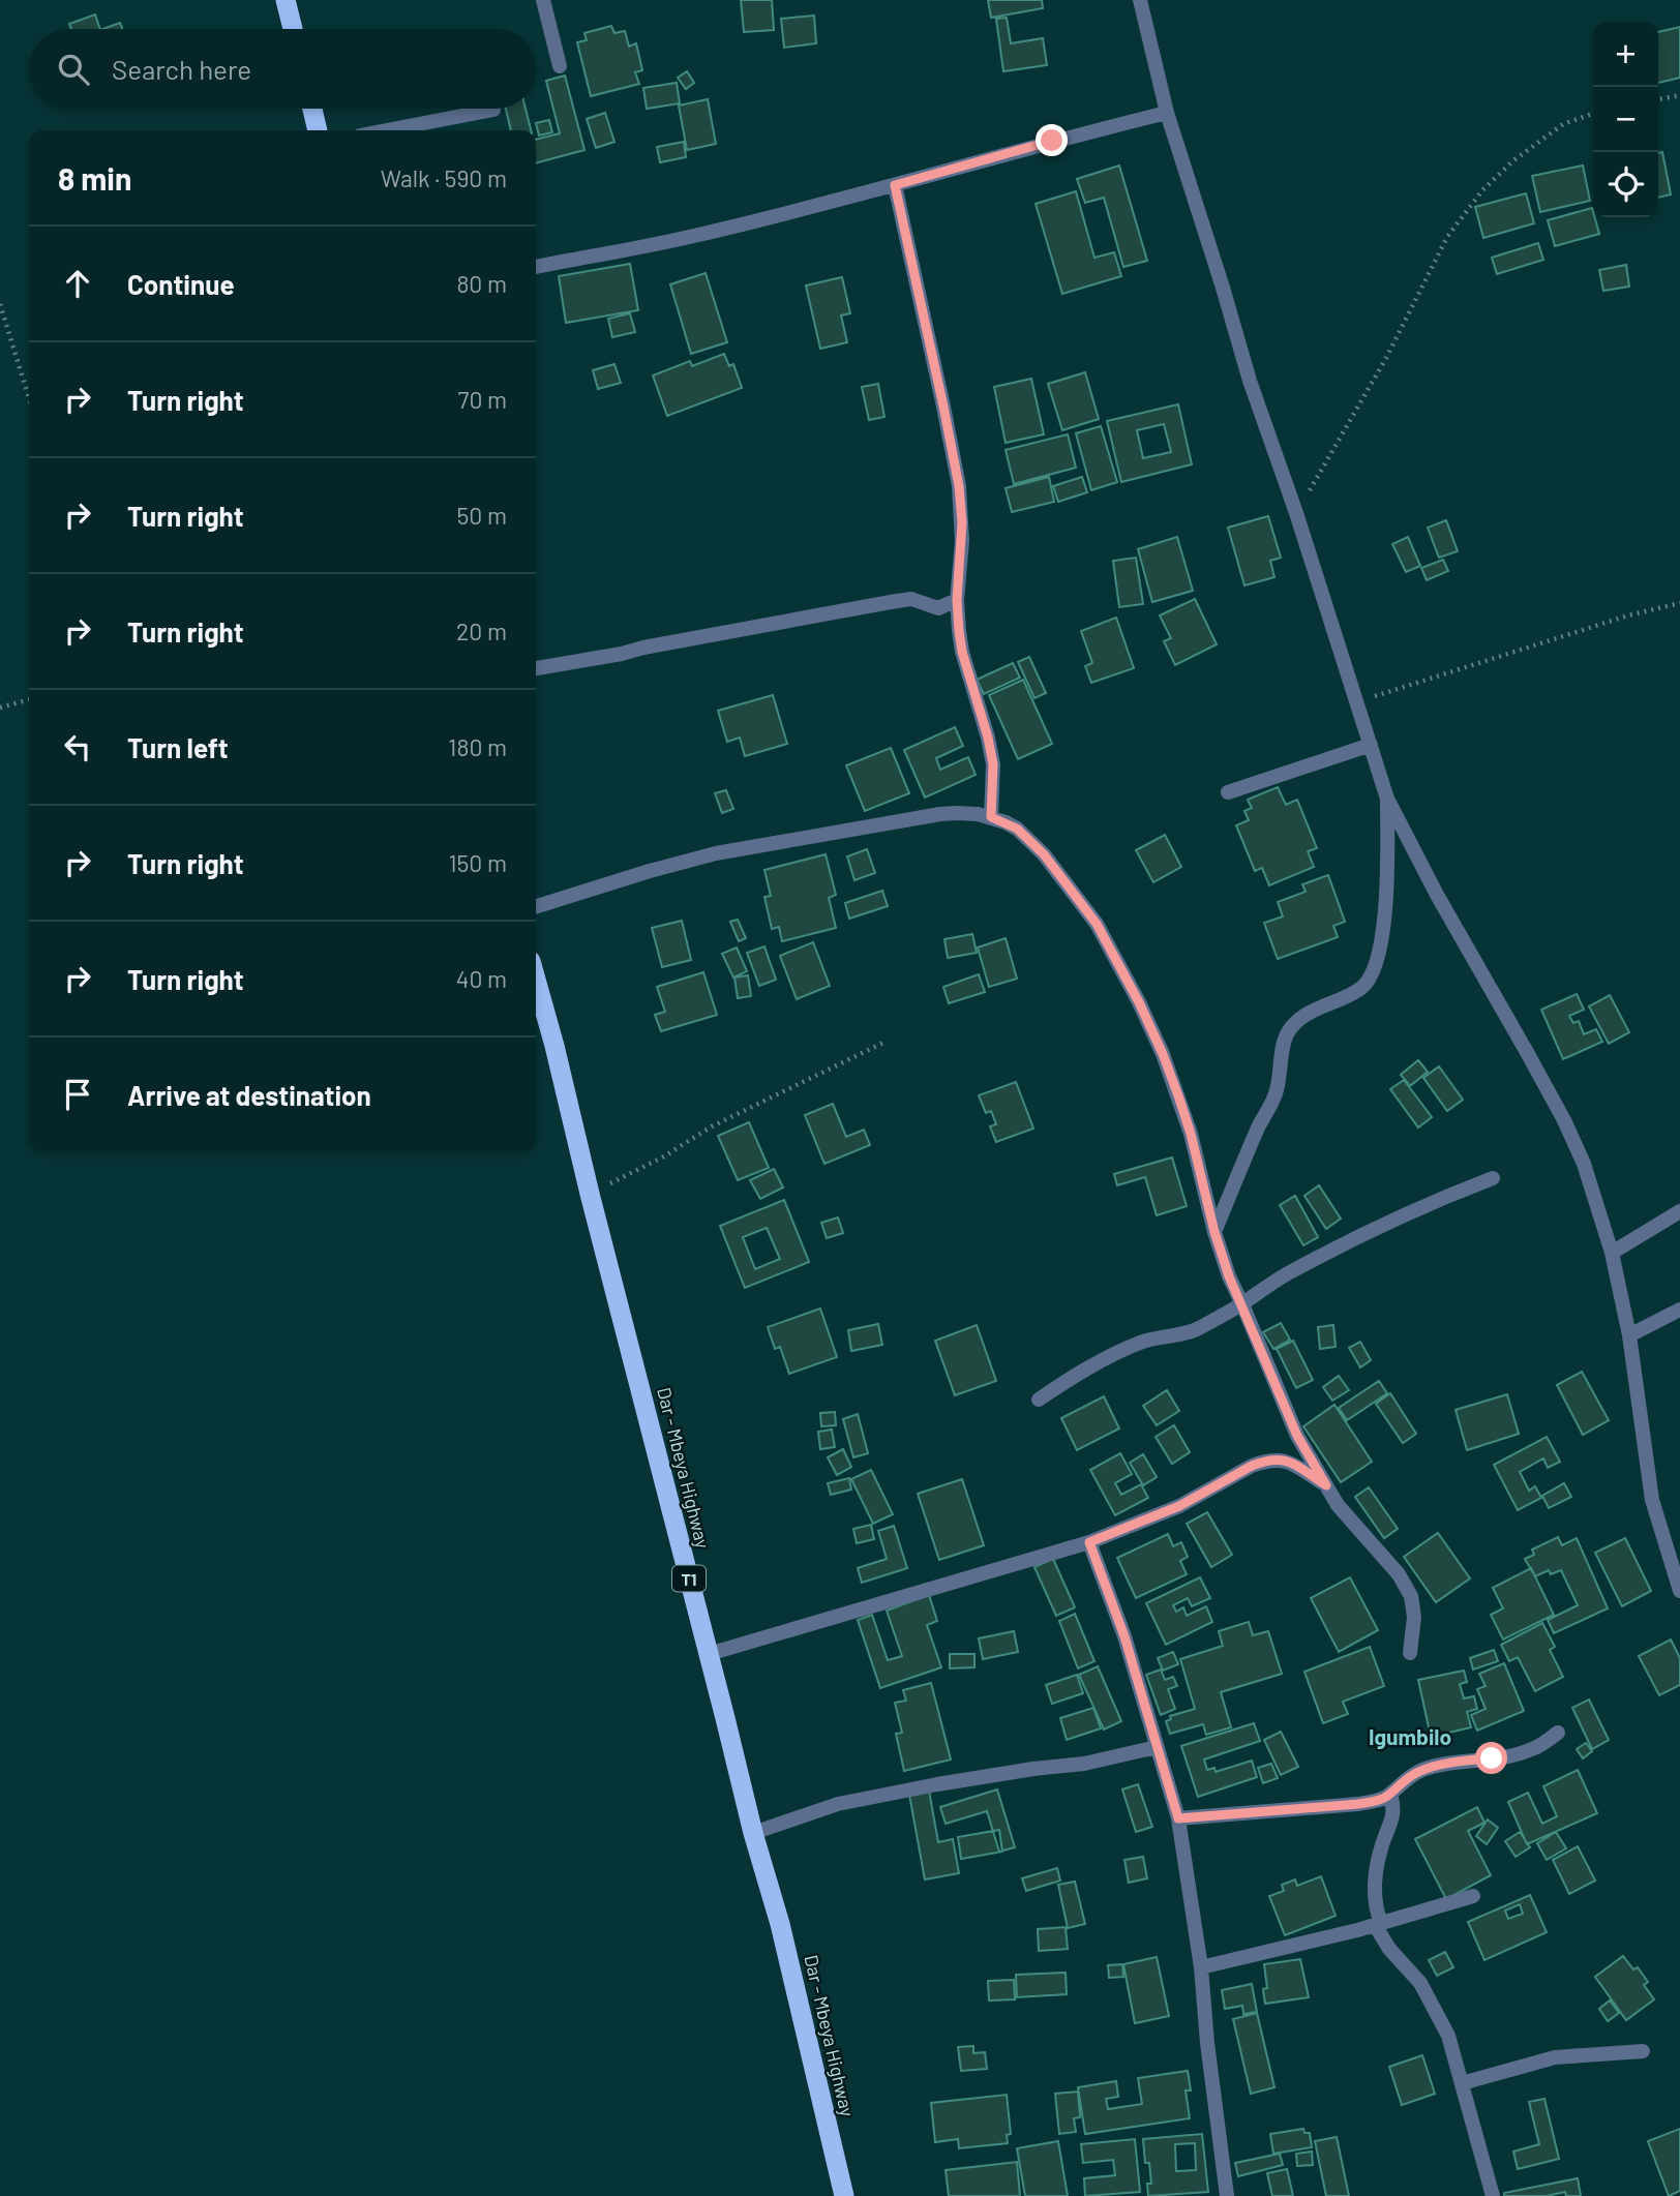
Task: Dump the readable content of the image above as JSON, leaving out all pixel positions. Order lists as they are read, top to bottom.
{
  "streets": {
    "highway": ["Dar - Mbeya Highway", "T1"]
  },
  "districts": ["Igumbilo"],
  "page": {
    "map_buttons": ["+", "−"],
    "search": "Search here",
    "heading": ["8 min", "Walk · 590 m"],
    "list": [
      ["Continue", "80 m"],
      ["Turn right", "70 m"],
      ["Turn right", "50 m"],
      ["Turn right", "20 m"],
      ["Turn left", "180 m"],
      ["Turn right", "150 m"],
      ["Turn right", "40 m"],
      "Arrive at destination"
    ]
  }
}
